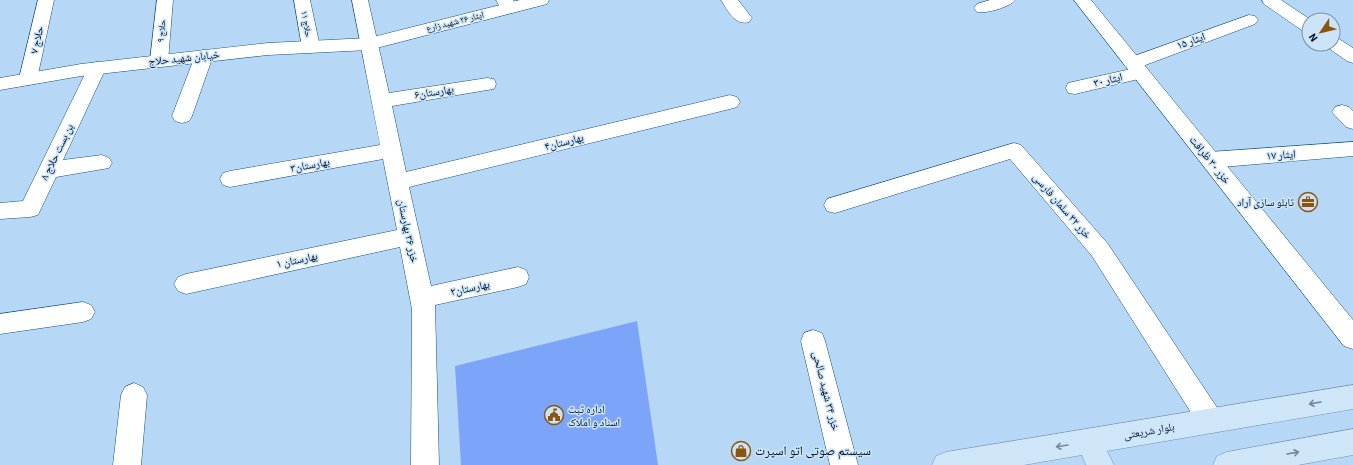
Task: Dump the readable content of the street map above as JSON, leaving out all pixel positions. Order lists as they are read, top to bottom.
{
  "streets": {
    "main road": ["بلوار شریعتی"],
    "street": [
      "ایثار ۲۶ شهید زارع",
      "حلاج ۱۱",
      "حلاج ۹",
      "حلاج ۷",
      "ایثار ۱۵",
      "خیابان شهید حلاج",
      "ایثار ۳۰",
      "بهارستان۶",
      "بهارستان۴",
      "بن بست حلاج ۸",
      "ایثار ۱۷",
      "خزر ۳۰ ظرافت",
      "بهارستان۳",
      "خزر ۳۲ سلمان فارسی",
      "خزر ۳۶ بهارستان",
      "بهارستان ۱",
      "بهارستان۲",
      "خزر ۳۴ شهید صالحی"
    ]
  },
  "crossings": [
    ["ایثار ۲۶ شهید زارع", "خیابان شهید حلاج"],
    ["ایثار ۲۶ شهید زارع", "خزر ۳۶ بهارستان"],
    ["حلاج ۱۱", "خیابان شهید حلاج"],
    ["حلاج ۹", "خیابان شهید حلاج"],
    ["حلاج ۷", "خیابان شهید حلاج"],
    ["ایثار ۱۵", "ایثار ۳۰"],
    ["ایثار ۱۵", "خزر ۳۰ ظرافت"],
    ["خیابان شهید حلاج", "بن بست حلاج ۸"],
    ["خیابان شهید حلاج", "خزر ۳۶ بهارستان"],
    ["ایثار ۳۰", "خزر ۳۰ ظرافت"],
    ["بهارستان۶", "خزر ۳۶ بهارستان"],
    ["بهارستان۴", "خزر ۳۶ بهارستان"],
    ["ایثار ۱۷", "خزر ۳۰ ظرافت"],
    ["بهارستان۳", "خزر ۳۶ بهارستان"],
    ["خزر ۳۲ سلمان فارسی", "بلوار شریعتی"],
    ["خزر ۳۶ بهارستان", "بهارستان ۱"],
    ["خزر ۳۶ بهارستان", "بهارستان۲"]
  ],
  "places": {
    "office": ["تابلو سازی آراد"],
    "public building": ["اداره ثبت اسناد و املاک"],
    "shop": ["سیستم صوتی اتو اسپرت"]
  },
  "north": "bottom left"
}
